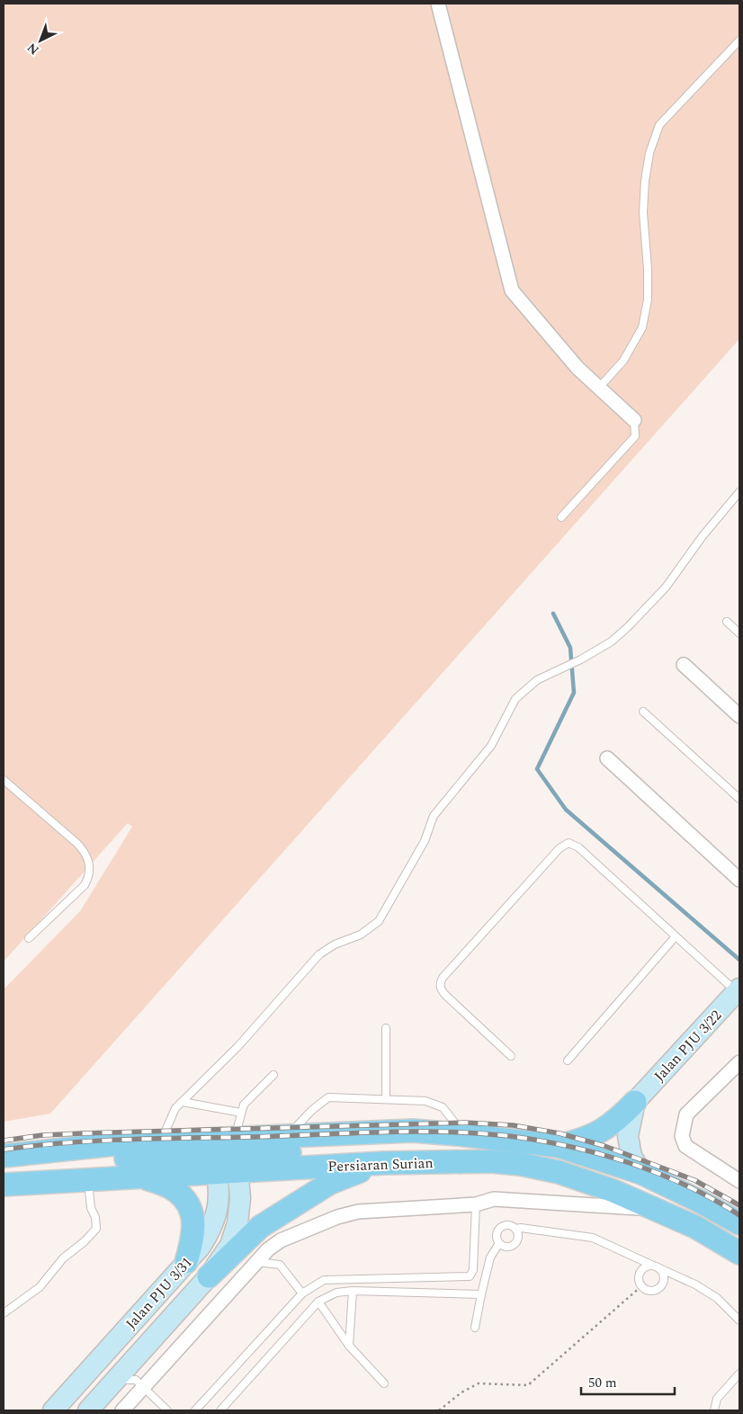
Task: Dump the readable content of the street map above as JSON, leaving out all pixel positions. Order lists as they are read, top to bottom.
{
  "streets": {
    "main road": ["Persiaran Surian"],
    "street": ["Jalan PJU 3/22", "Jalan PJU 3/31"]
  },
  "crossings": [
    ["Persiaran Surian", "Jalan PJU 3/31"]
  ],
  "scale_bar": "50 m",
  "north": "bottom left"
}
